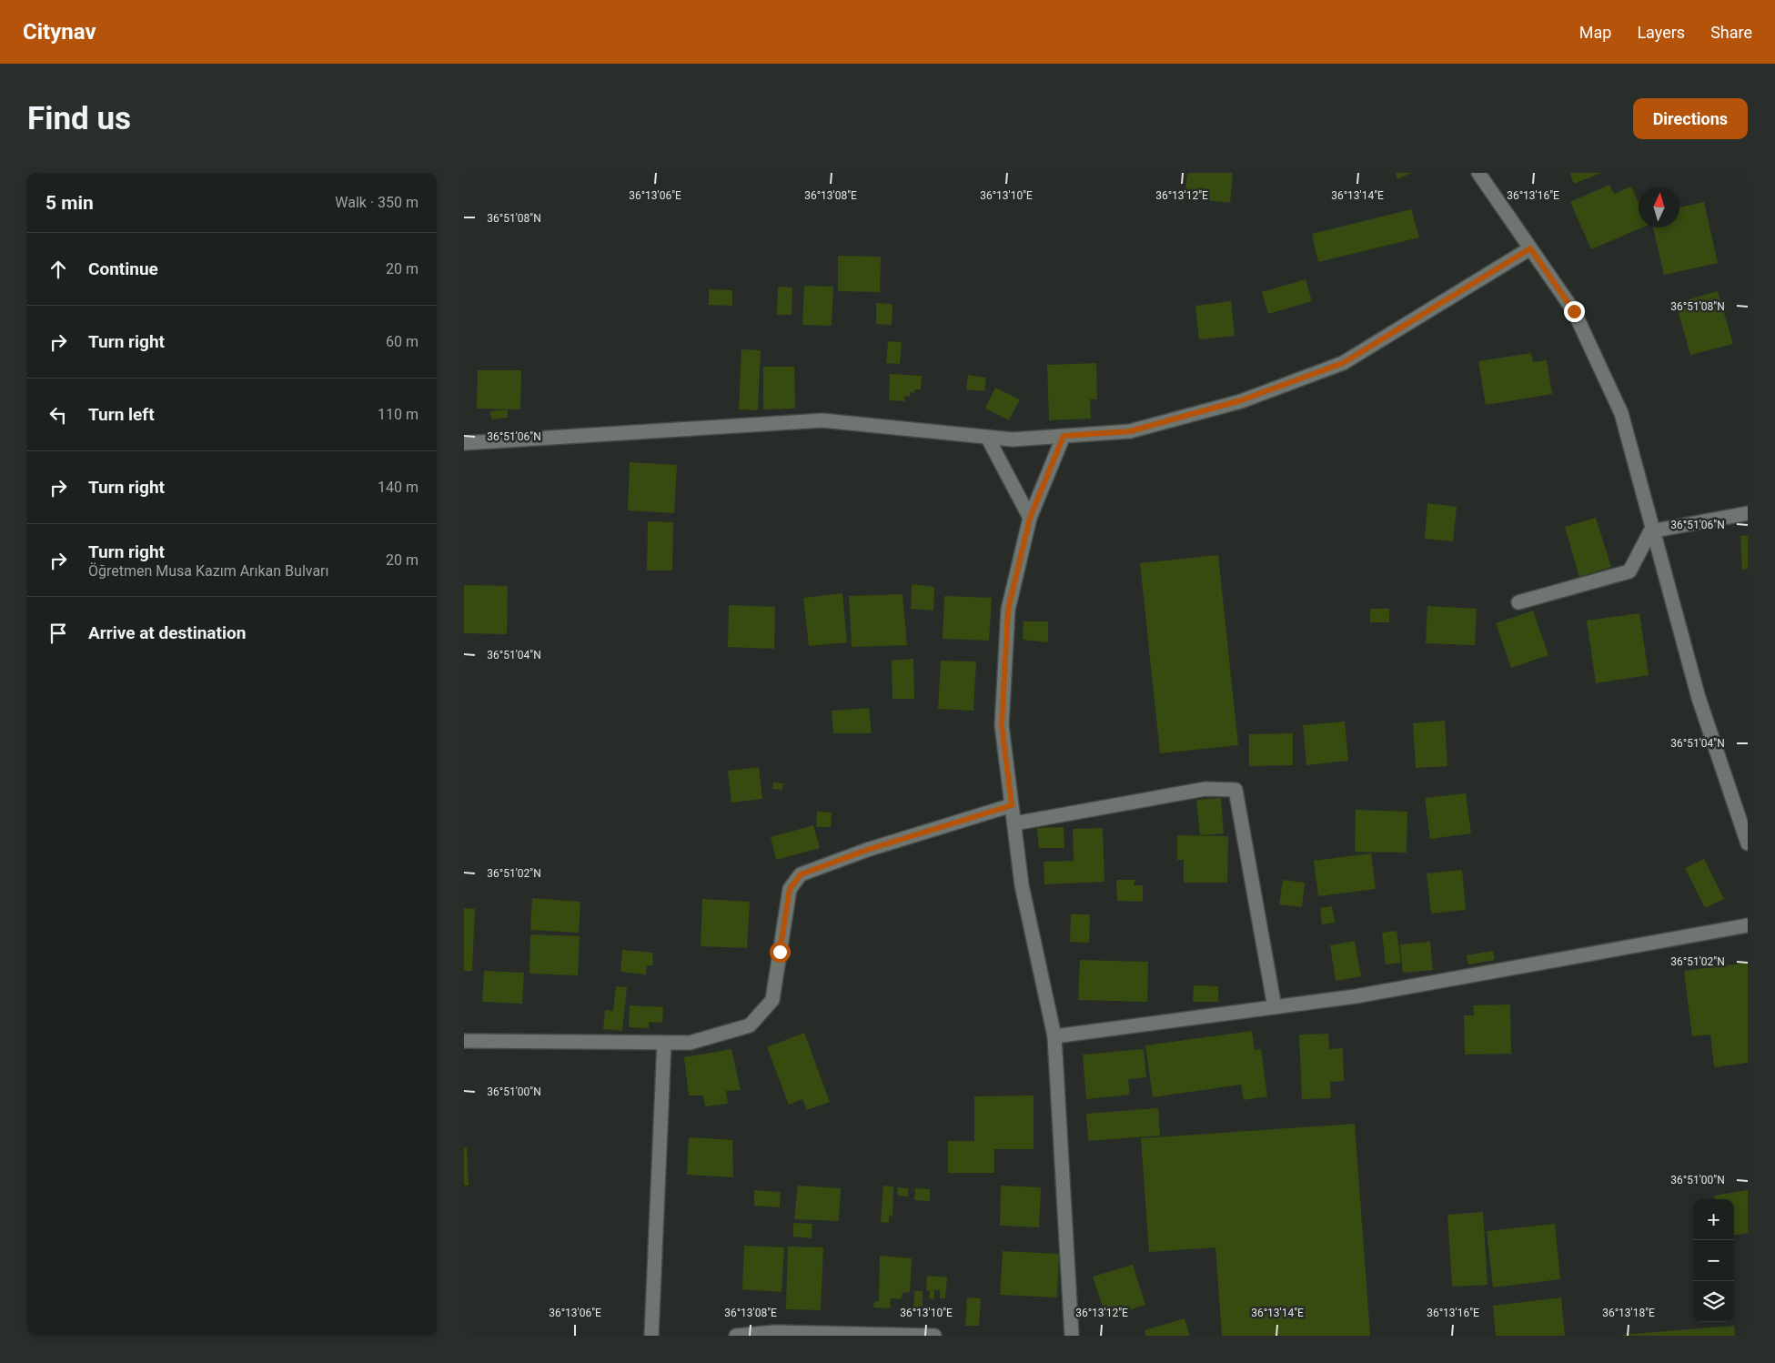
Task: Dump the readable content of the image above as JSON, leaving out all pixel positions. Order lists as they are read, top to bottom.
{
  "north": "top",
  "page": {
    "header": "Citynav",
    "nav": ["Map", "Layers", "Share"],
    "buttons": "Directions",
    "title": "Find us",
    "heading": ["5 min", "Walk · 350 m"],
    "list": [
      ["Continue", "20 m"],
      ["Turn right", "60 m"],
      ["Turn left", "110 m"],
      ["Turn right", "140 m"],
      ["Turn right", "Öğretmen Musa Kazım Arıkan Bulvarı", "20 m"],
      "Arrive at destination"
    ],
    "map_buttons": ["+", "−"]
  },
  "coordinates": [
    "36°13'06\"E",
    "36°13'08\"E",
    "36°13'10\"E",
    "36°13'12\"E",
    "36°13'14\"E",
    "36°13'16\"E",
    "36°51'08\"N",
    "36°51'06\"N",
    "36°51'04\"N",
    "36°51'02\"N",
    "36°51'00\"N",
    "36°13'18\"E"
  ]
}
